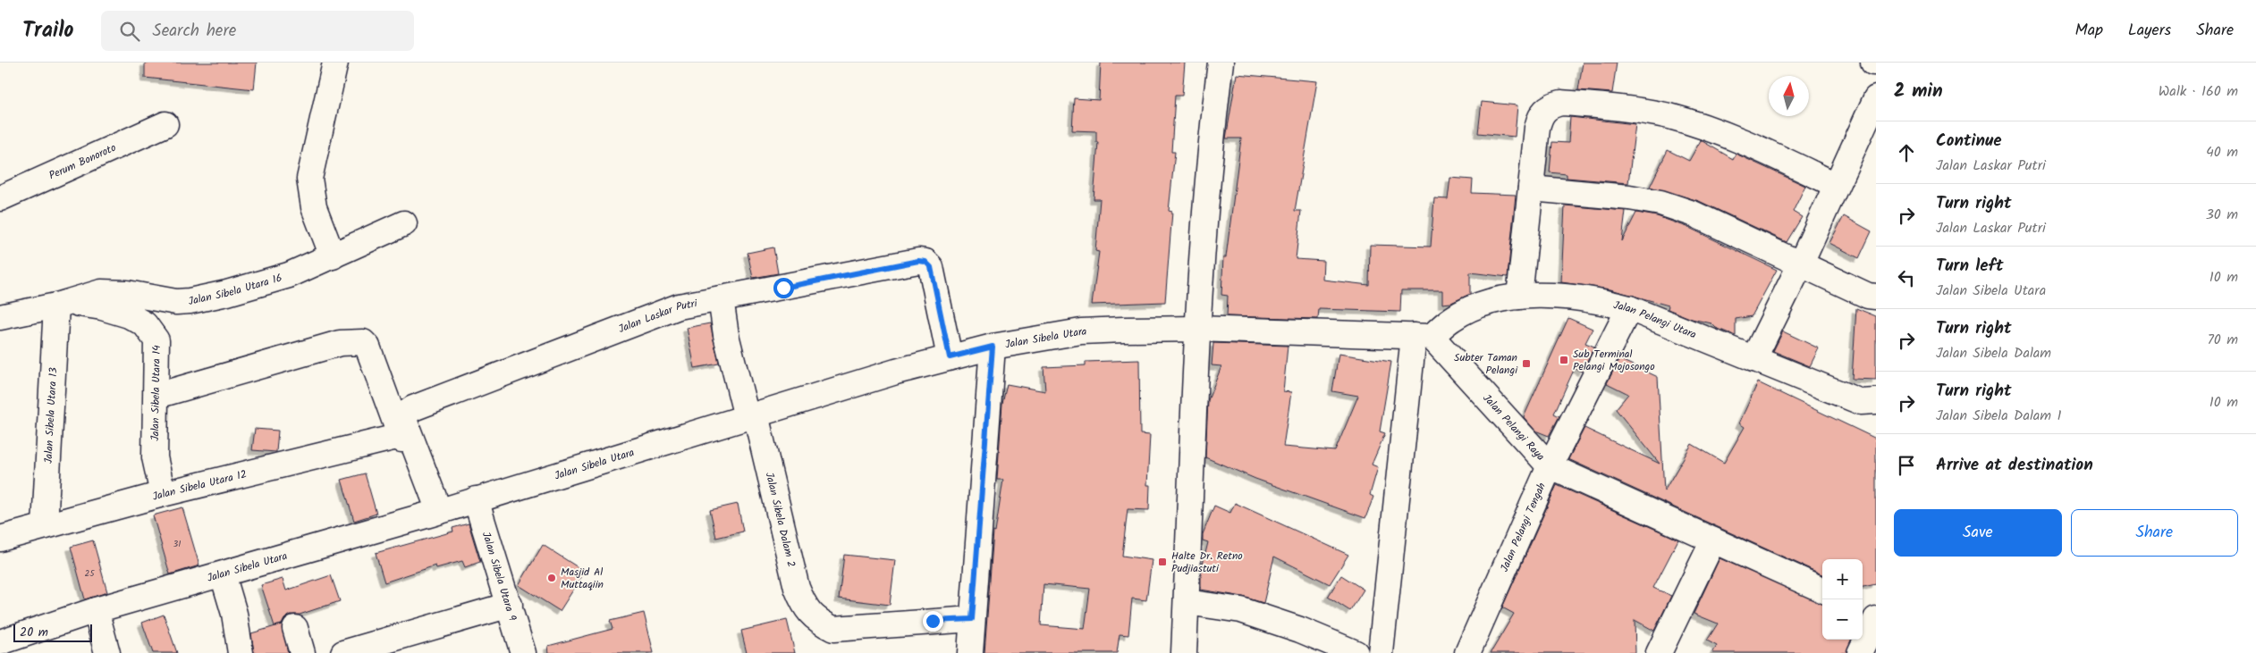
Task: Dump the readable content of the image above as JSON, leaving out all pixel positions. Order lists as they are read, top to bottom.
{
  "streets": {
    "street": [
      "Perum Bonoroto",
      "Jalan Sibela Utara 16",
      "Jalan Laskar Putri",
      "Jalan Pelangi Utara",
      "Jalan Sibela Utara",
      "Jalan Sibela Utara 14",
      "Jalan Sibela Utara 13",
      "Jalan Pelangi Raya",
      "Jalan Sibela Utara 12",
      "Jalan Sibela Dalam 2",
      "Jalan Pelangi Tengah",
      "Jalan Sibela Utara 9"
    ]
  },
  "crossings": [
    ["Jalan Sibela Utara 16", "Jalan Sibela Utara 14"],
    ["Jalan Sibela Utara 16", "Jalan Sibela Utara 13"],
    ["Jalan Laskar Putri", "Jalan Sibela Utara"],
    ["Jalan Laskar Putri", "Jalan Sibela Dalam 2"],
    ["Jalan Pelangi Utara", "Jalan Pelangi Raya"],
    ["Jalan Pelangi Utara", "Jalan Pelangi Tengah"],
    ["Jalan Sibela Utara", "Jalan Sibela Dalam 2"],
    ["Jalan Sibela Utara", "Jalan Sibela Utara 9"],
    ["Jalan Sibela Utara 14", "Jalan Sibela Utara 13"],
    ["Jalan Sibela Utara 14", "Jalan Sibela Utara 12"],
    ["Jalan Sibela Utara 13", "Jalan Sibela Utara 12"],
    ["Jalan Pelangi Raya", "Jalan Pelangi Tengah"]
  ],
  "places": {
    "transit": ["Sub Terminal Pelangi Mojosongo", "Subter Taman Pelangi", "Halte Dr. Retno Pudjiastuti"],
    "other": ["Masjid Al Muttaqiin"]
  },
  "house_numbers": ["31", "25"],
  "scale_bar": "20 m",
  "north": "top",
  "page": {
    "header": "Trailo",
    "search": "Search here",
    "nav": ["Map", "Layers", "Share"],
    "heading": ["2 min", "Walk · 160 m"],
    "list": [
      ["Continue", "Jalan Laskar Putri", "40 m"],
      ["Turn right", "Jalan Laskar Putri", "30 m"],
      ["Turn left", "Jalan Sibela Utara", "10 m"],
      ["Turn right", "Jalan Sibela Dalam", "70 m"],
      ["Turn right", "Jalan Sibela Dalam 1", "10 m"],
      "Arrive at destination"
    ],
    "buttons": ["Save", "Share"],
    "map_buttons": ["+", "−"],
    "scale": "20 m"
  }
}
